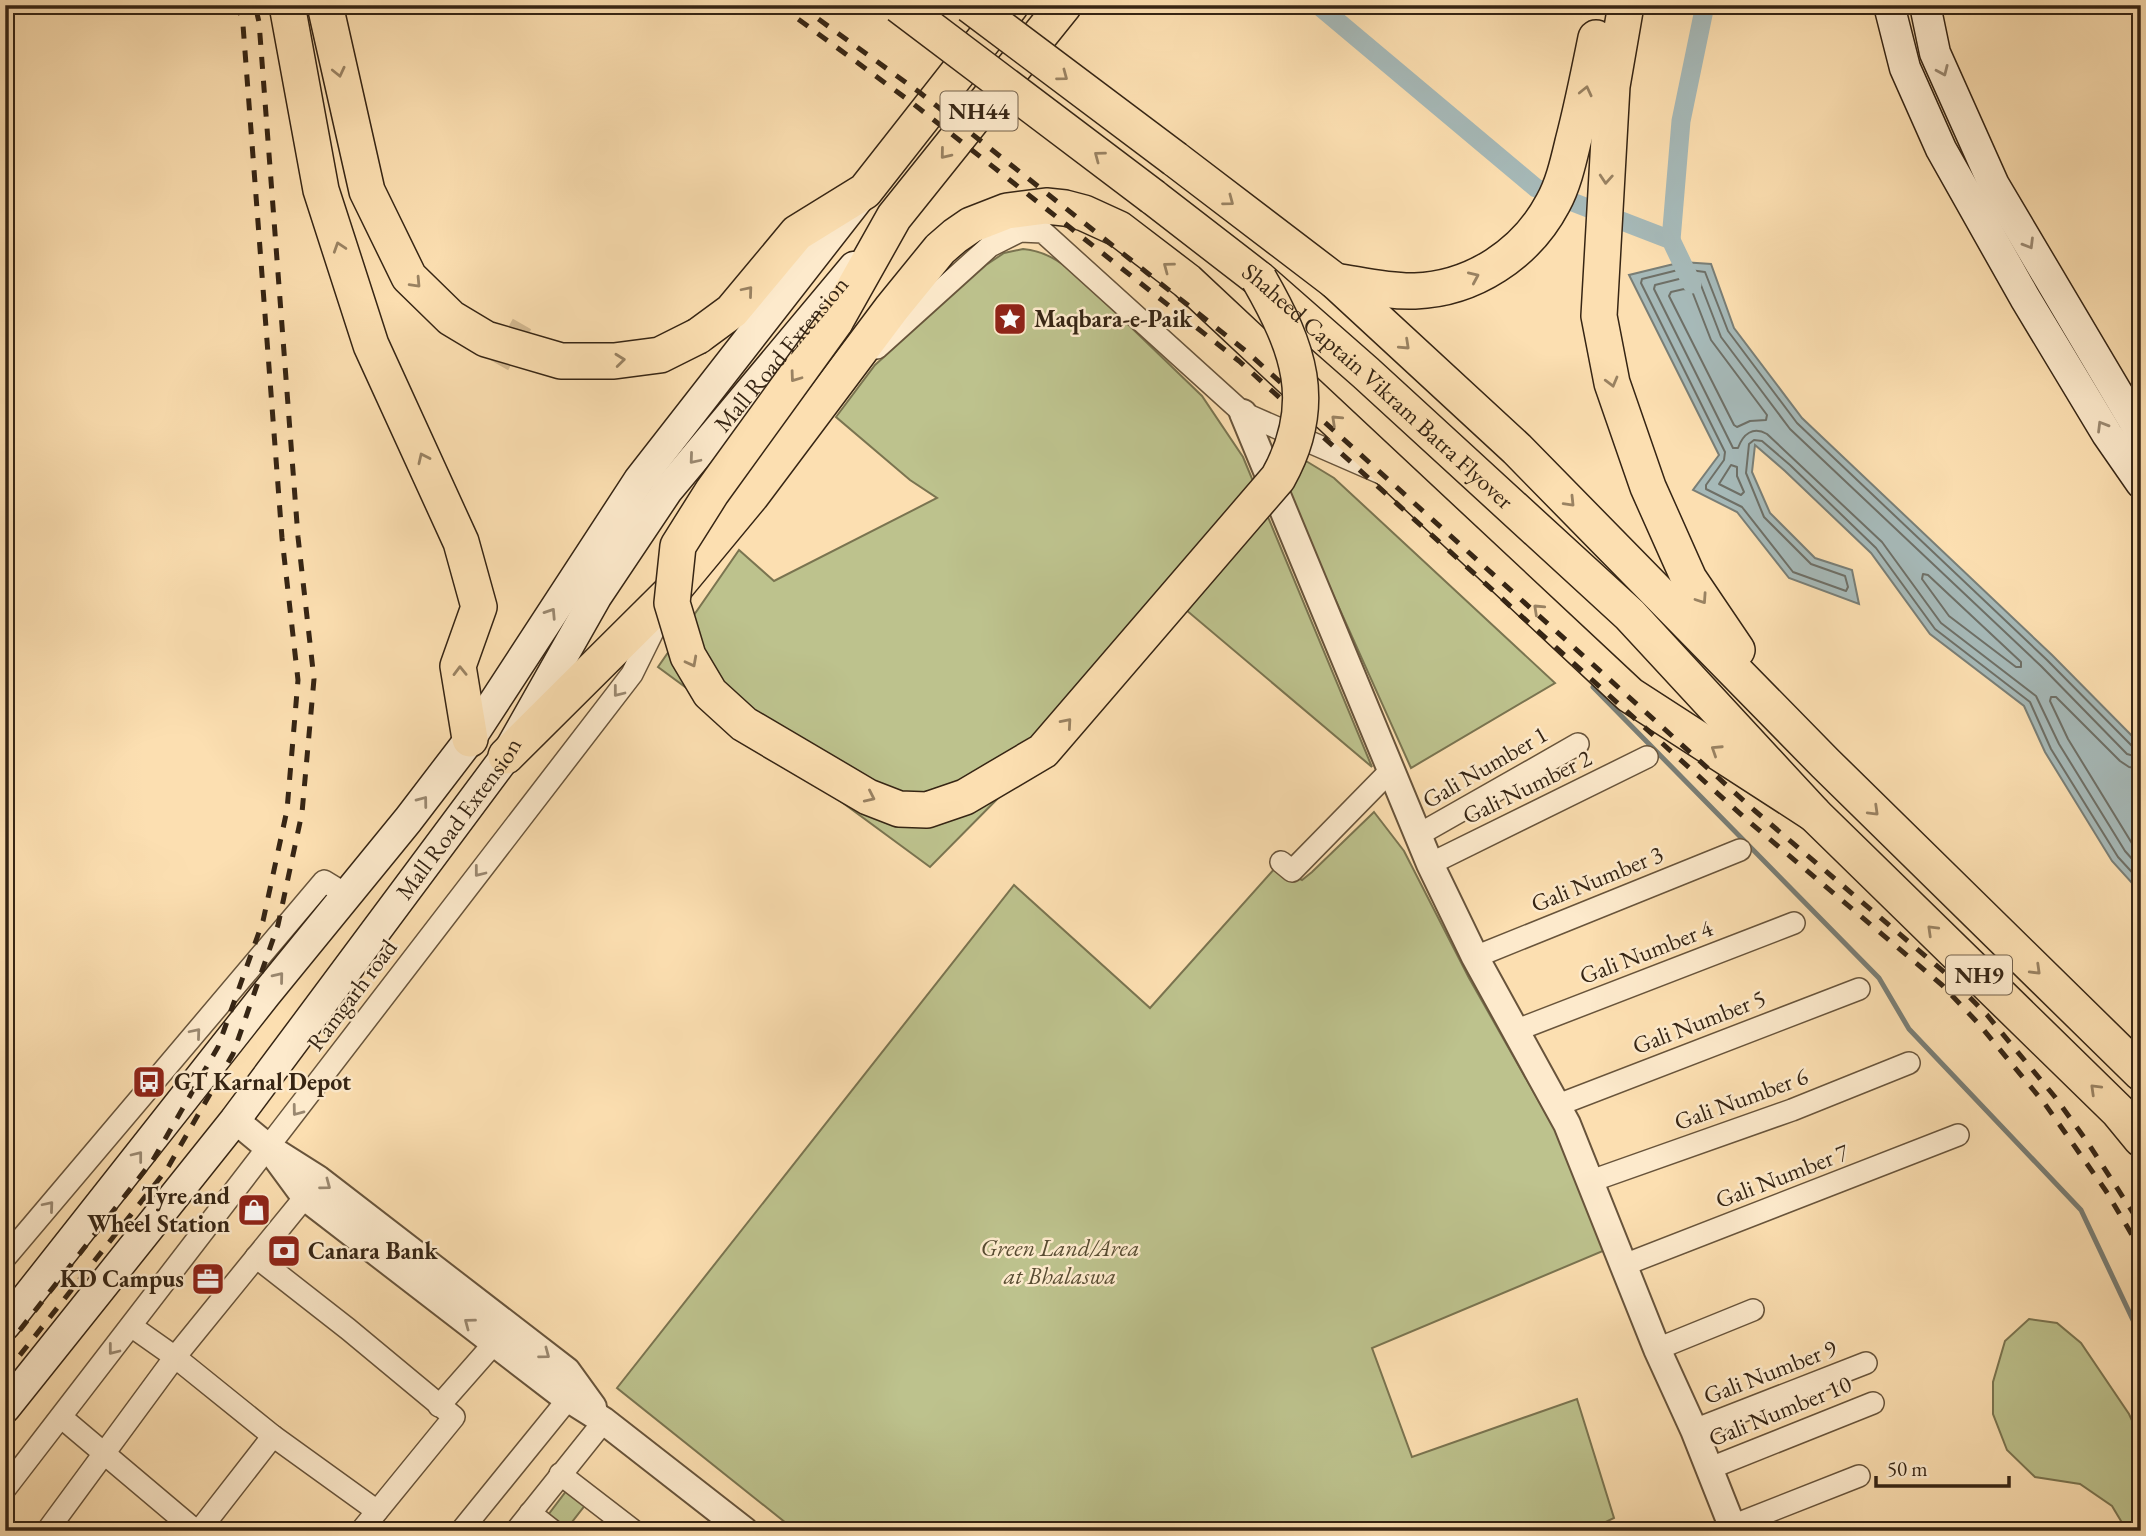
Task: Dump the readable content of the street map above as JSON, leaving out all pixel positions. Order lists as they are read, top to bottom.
{
  "streets": {
    "highway": ["NH44", "Shaheed Captain Vikram Batra Flyover", "NH9"],
    "main road": ["Mall Road Extension"],
    "street": [
      "Gali Number 1",
      "Gali Number 2",
      "Gali Number 3",
      "Gali Number 4",
      "Ramgarh road",
      "Gali Number 5",
      "Gali Number 6",
      "Gali Number 7",
      "Gali Number 9",
      "Gali Number 10"
    ]
  },
  "crossings": [
    ["NH44", "Mall Road Extension"],
    ["Shaheed Captain Vikram Batra Flyover", "NH9"]
  ],
  "parks": ["Green Land/Area at Bhalaswa"],
  "places": {
    "place": ["Maqbara-e-Paik"],
    "bus stop": ["GT Karnal Depot"],
    "shop": ["Tyre and Wheel Station"],
    "bank": ["Canara Bank"],
    "office": ["KD Campus"]
  },
  "scale_bar": "50 m"
}
